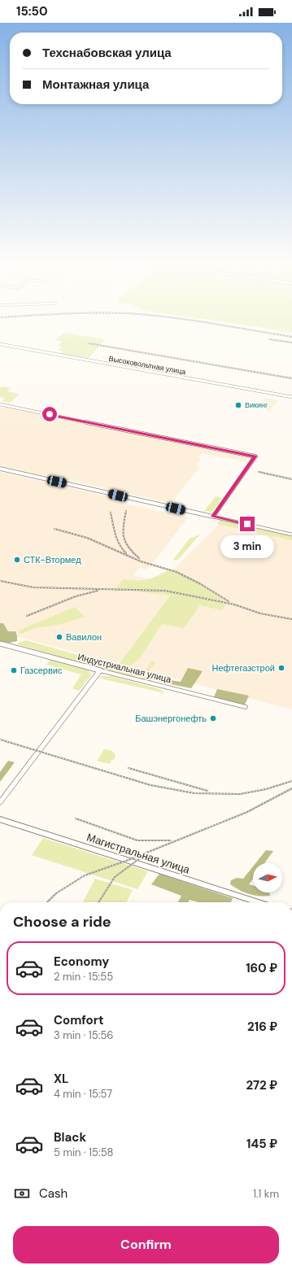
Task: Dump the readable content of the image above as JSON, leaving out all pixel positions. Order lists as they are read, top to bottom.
{
  "streets": {
    "main road": ["Индустриальная улица", "Магистральная улица"],
    "street": ["Высоковольтная улица"]
  },
  "places": [
    "Викинг",
    "СТК-Втормед",
    "Вавилон",
    "Нефтегазстрой",
    "Газсервис",
    "Башэнергонефть"
  ],
  "north": "right",
  "page": {
    "status": "15:50",
    "banner": ["Техснабовская улица", "Монтажная улица"],
    "bubble": "3 min",
    "heading": "Choose a ride",
    "list": [
      {
        "name": "Economy",
        "note": "2 min · 15:55",
        "value": "160 ₽"
      },
      {
        "name": "Comfort",
        "note": "3 min · 15:56",
        "value": "216 ₽"
      },
      {
        "name": "XL",
        "note": "4 min · 15:57",
        "value": "272 ₽"
      },
      {
        "name": "Black",
        "note": "5 min · 15:58",
        "value": "145 ₽"
      }
    ],
    "pay": ["Cash", "1.1 km"],
    "buttons": "Confirm"
  }
}
